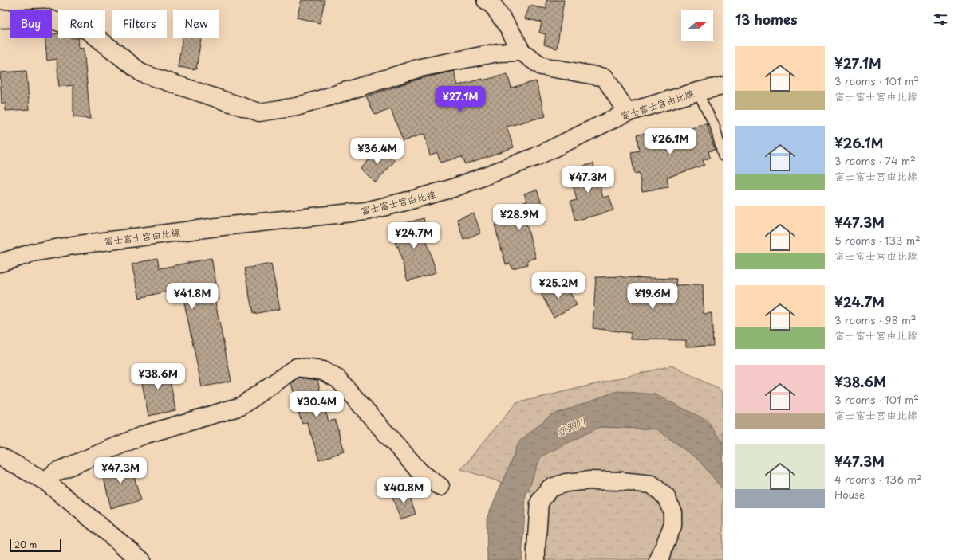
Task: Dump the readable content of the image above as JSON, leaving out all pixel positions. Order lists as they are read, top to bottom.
{
  "streets": {
    "street": ["富士富士宮由比線"]
  },
  "water": ["赤淵川"],
  "scale_bar": "20 m",
  "north": "right",
  "page": {
    "heading": "13 homes",
    "chip": [
      "Buy",
      "Rent",
      "Filters",
      "New"
    ],
    "list": [
      {
        "name": "¥27.1M",
        "note": "3 rooms · 101 m² · 富士富士宮由比線"
      },
      {
        "name": "¥26.1M",
        "note": "3 rooms · 74 m² · 富士富士宮由比線"
      },
      {
        "name": "¥47.3M",
        "note": "5 rooms · 133 m² · 富士富士宮由比線"
      },
      {
        "name": "¥24.7M",
        "note": "3 rooms · 98 m² · 富士富士宮由比線"
      },
      {
        "name": "¥38.6M",
        "note": "3 rooms · 101 m² · 富士富士宮由比線"
      },
      {
        "name": "¥47.3M",
        "note": "4 rooms · 136 m² · House"
      }
    ],
    "price": [
      "¥27.1M",
      "¥26.1M",
      "¥36.4M",
      "¥47.3M",
      "¥28.9M",
      "¥24.7M",
      "¥25.2M",
      "¥41.8M",
      "¥19.6M",
      "¥38.6M",
      "¥30.4M",
      "¥47.3M",
      "¥40.8M"
    ],
    "scale": "20 m"
  }
}
